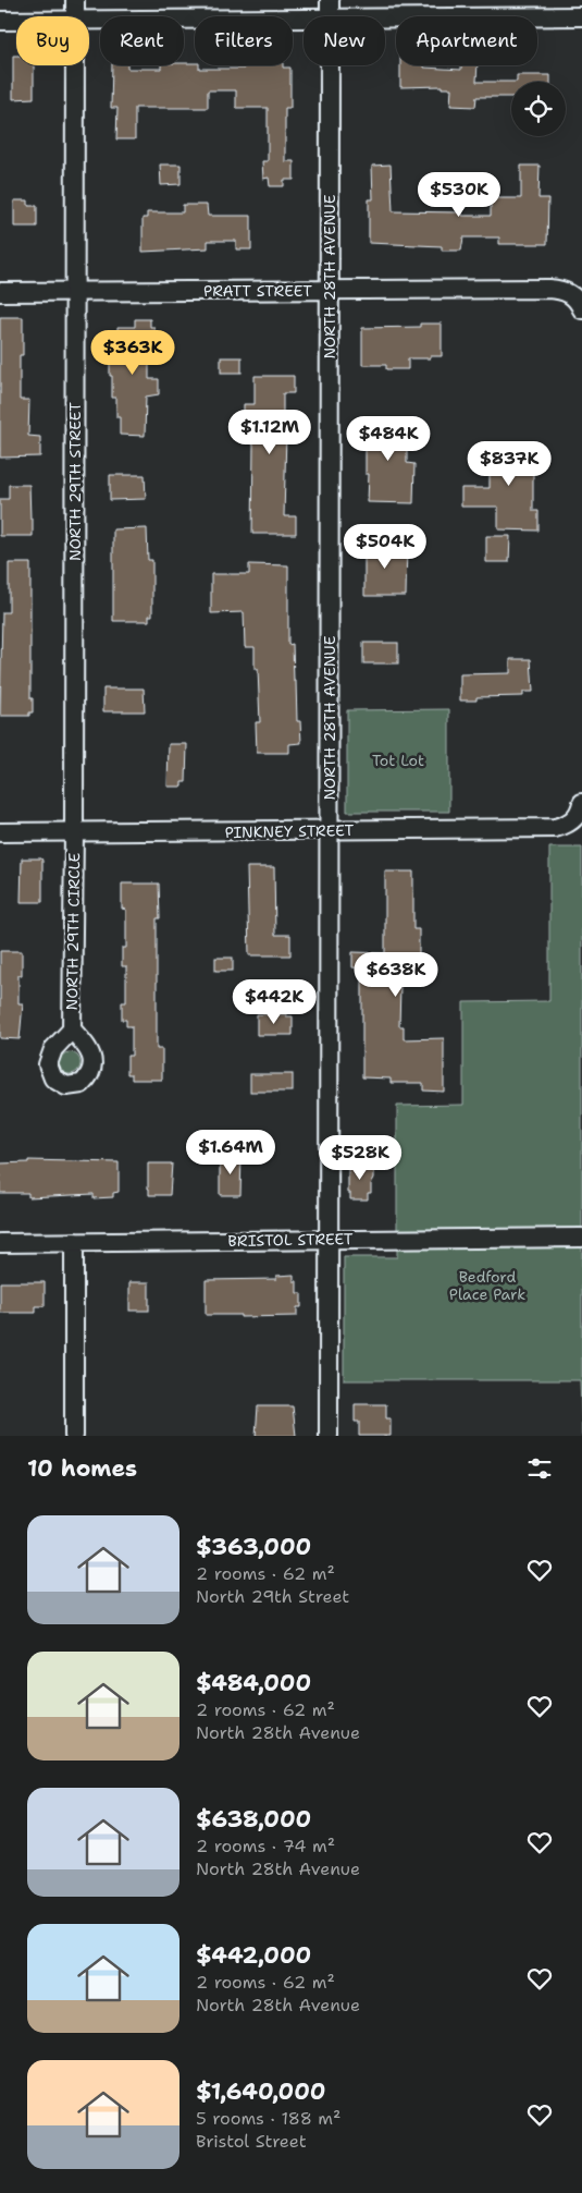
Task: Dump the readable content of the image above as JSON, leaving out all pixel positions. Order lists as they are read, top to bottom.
{
  "streets": {
    "street": [
      "NORTH 28TH AVENUE",
      "PRATT STREET",
      "NORTH 29TH STREET",
      "PINKNEY STREET",
      "NORTH 29TH CIRCLE",
      "BRISTOL STREET"
    ]
  },
  "crossings": [
    ["NORTH 28TH AVENUE", "PRATT STREET"],
    ["NORTH 28TH AVENUE", "PINKNEY STREET"],
    ["NORTH 28TH AVENUE", "BRISTOL STREET"],
    ["PRATT STREET", "NORTH 29TH STREET"],
    ["NORTH 29TH STREET", "PINKNEY STREET"],
    ["NORTH 29TH STREET", "NORTH 29TH CIRCLE"],
    ["PINKNEY STREET", "NORTH 29TH CIRCLE"]
  ],
  "parks": ["Tot Lot", "Bedford Place Park"],
  "page": {
    "chip": [
      "Buy",
      "Rent",
      "Filters",
      "New",
      "Apartment"
    ],
    "price": [
      "$530K",
      "$363K",
      "$1.12M",
      "$484K",
      "$837K",
      "$504K",
      "$638K",
      "$442K",
      "$1.64M",
      "$528K"
    ],
    "heading": "10 homes",
    "list": [
      {
        "name": "$363,000",
        "note": "2 rooms · 62 m² · North 29th Street"
      },
      {
        "name": "$484,000",
        "note": "2 rooms · 62 m² · North 28th Avenue"
      },
      {
        "name": "$638,000",
        "note": "2 rooms · 74 m² · North 28th Avenue"
      },
      {
        "name": "$442,000",
        "note": "2 rooms · 62 m² · North 28th Avenue"
      },
      {
        "name": "$1,640,000",
        "note": "5 rooms · 188 m² · Bristol Street"
      }
    ]
  }
}
